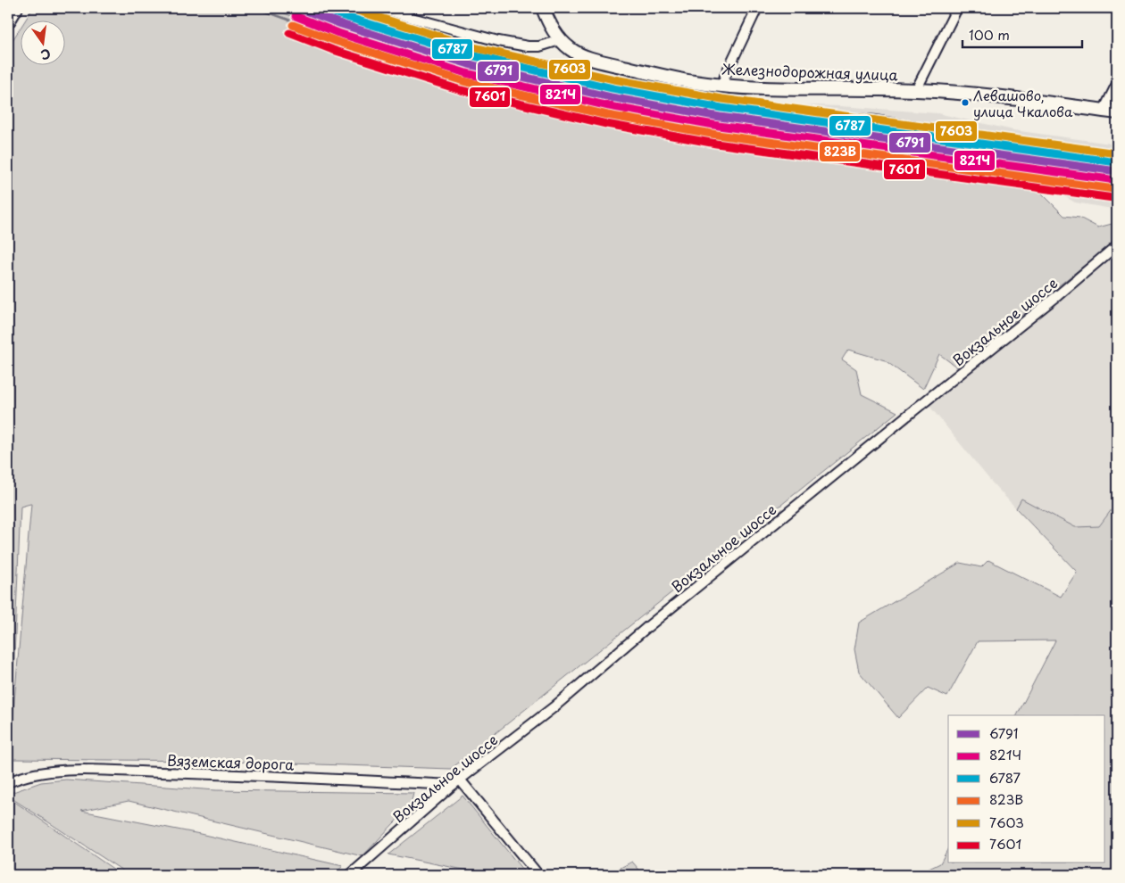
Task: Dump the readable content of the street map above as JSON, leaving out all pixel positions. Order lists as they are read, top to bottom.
{
  "streets": {
    "street": ["Железнодорожная улица", "Вокзальное шоссе", "Вяземская дорога"]
  },
  "crossings": [
    ["Вокзальное шоссе", "Вяземская дорога"]
  ],
  "places": ["Левашово, улица Чкалова"],
  "lines": [
    "transit line 6791",
    "transit line 6787",
    "transit line 7603",
    "transit line 821Ч",
    "transit line 823В",
    "transit line 7601"
  ],
  "legend": [
    "6791",
    "821Ч",
    "6787",
    "823В",
    "7603",
    "7601"
  ],
  "scale_bar": "100 m",
  "north": "bottom"
}
